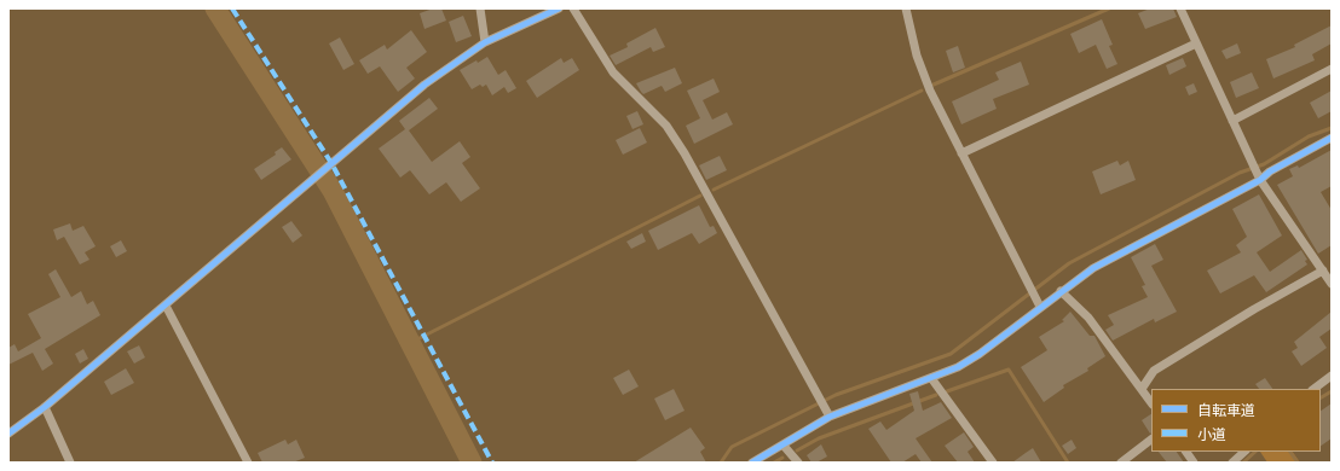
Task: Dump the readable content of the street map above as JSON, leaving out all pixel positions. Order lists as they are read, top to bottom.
{
  "legend": ["自転車道", "小道"]
}
